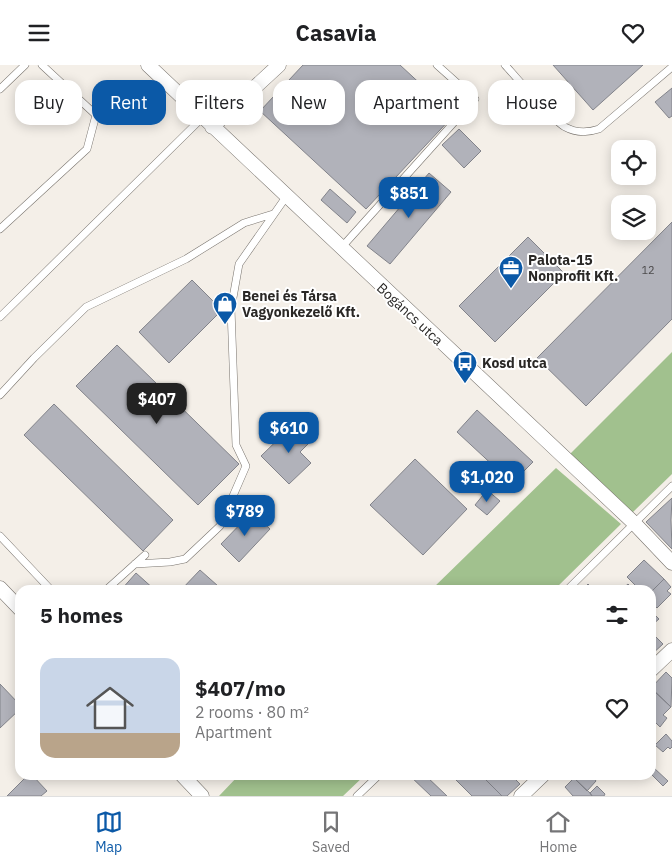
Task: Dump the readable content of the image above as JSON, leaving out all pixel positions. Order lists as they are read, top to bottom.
{
  "streets": {
    "street": ["Bogáncs utca"]
  },
  "places": {
    "office": ["Palota-15 Nonprofit Kft."],
    "shop": ["Benei és Társa Vagyonkezelő Kft."],
    "bus stop": ["Kosd utca"]
  },
  "house_numbers": ["12"],
  "page": {
    "header": "Casavia",
    "chip": [
      "Buy",
      "Rent",
      "Filters",
      "New",
      "Apartment",
      "House"
    ],
    "price": [
      "$851",
      "$407",
      "$610",
      "$1,020",
      "$789"
    ],
    "heading": "5 homes",
    "list": [
      {
        "name": "$407/mo",
        "note": "2 rooms · 80 m² · Apartment"
      }
    ],
    "tabs": ["Map", "Saved", "Home"]
  }
}
